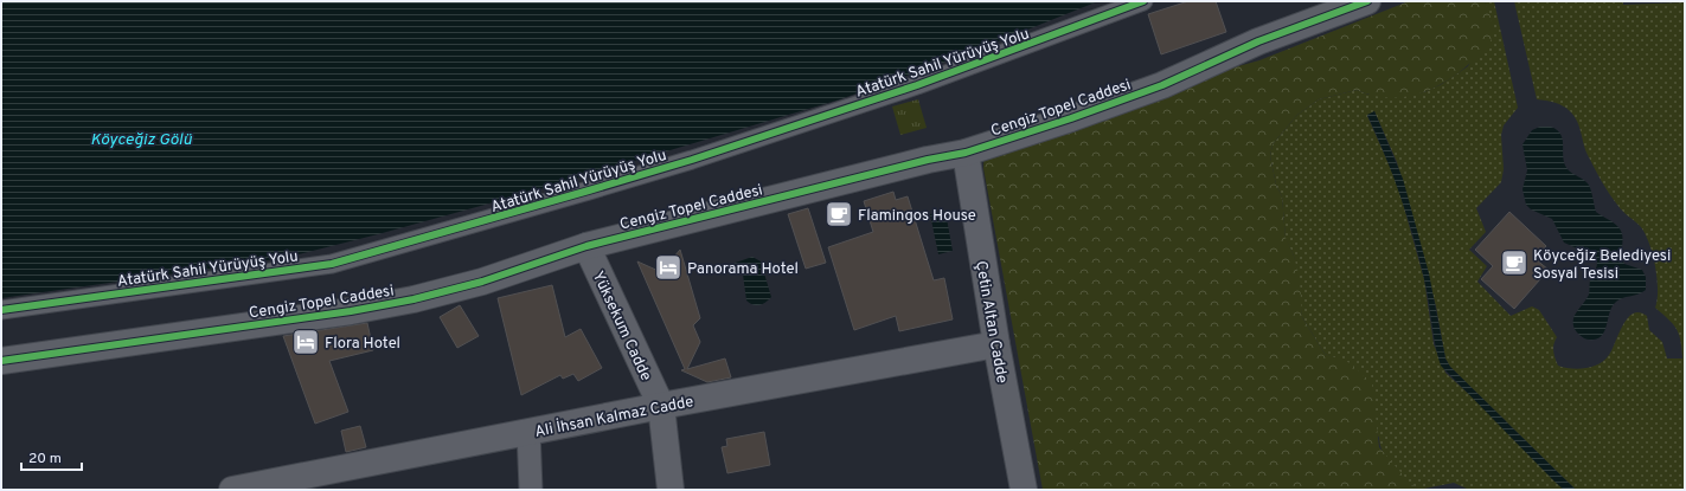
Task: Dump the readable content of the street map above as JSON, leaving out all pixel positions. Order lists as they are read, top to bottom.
{
  "streets": {
    "street": [
      "Atatürk Sahil Yürüyüş Yolu",
      "Cengiz Topel Caddesi",
      "Çetin Altan Cadde",
      "Yüksekum Cadde",
      "Ali İhsan Kalmaz Cadde"
    ]
  },
  "crossings": [
    ["Cengiz Topel Caddesi", "Çetin Altan Cadde"],
    ["Cengiz Topel Caddesi", "Yüksekum Cadde"],
    ["Çetin Altan Cadde", "Ali İhsan Kalmaz Cadde"],
    ["Yüksekum Cadde", "Ali İhsan Kalmaz Cadde"]
  ],
  "water": ["Köyceğiz Gölü"],
  "places": {
    "cafe": ["Flamingos House", "Köyceğiz Belediyesi Sosyal Tesisi"],
    "hotel": ["Panorama Hotel", "Flora Hotel"]
  },
  "scale_bar": "20 m"
}
